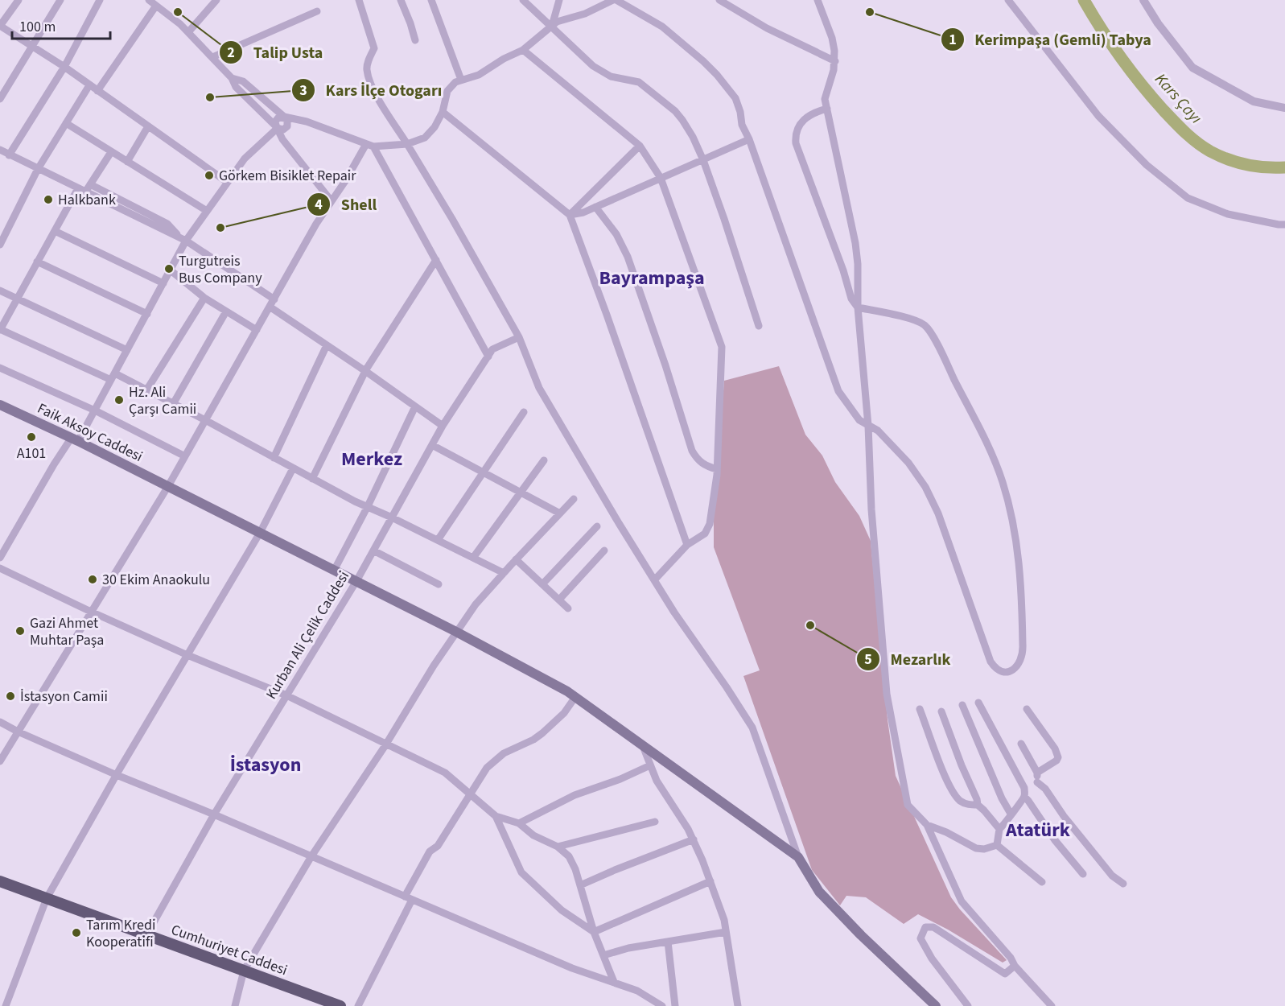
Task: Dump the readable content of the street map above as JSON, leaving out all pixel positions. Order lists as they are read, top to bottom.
{
  "streets": {
    "main road": ["Faik Aksoy Caddesi", "Cumhuriyet Caddesi"],
    "street": ["Kurban Ali Çelik Caddesi"]
  },
  "crossings": [
    ["Faik Aksoy Caddesi", "Kurban Ali Çelik Caddesi"],
    ["Kurban Ali Çelik Caddesi", "Cumhuriyet Caddesi"]
  ],
  "districts": [
    "Bayrampaşa",
    "Merkez",
    "İstasyon",
    "Atatürk"
  ],
  "water": ["Kars Çayı"],
  "places": [
    "Talip Usta",
    "Kerimpaşa (Gemli) Tabya",
    "Kars İlçe Otogarı",
    "Görkem Bisiklet Repair",
    "Halkbank",
    "Shell",
    "Turgutreis Bus Company",
    "Hz. Ali Çarşı Camii",
    "A101",
    "30 Ekim Anaokulu",
    "Mezarlık",
    "Gazi Ahmet Muhtar Paşa",
    "İstasyon Camii",
    "Tarım Kredi Kooperatifi"
  ],
  "scale_bar": "100 m"
}
